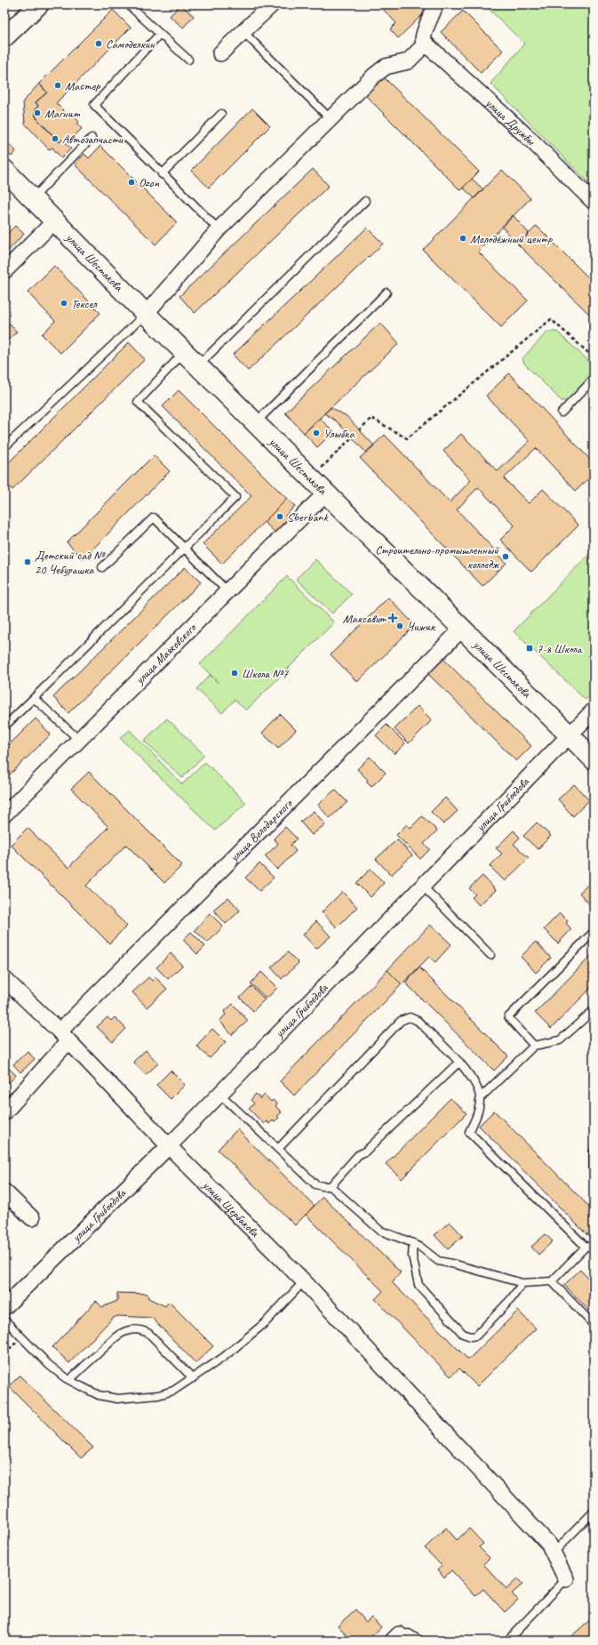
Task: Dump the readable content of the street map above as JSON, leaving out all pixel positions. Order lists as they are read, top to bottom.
{
  "streets": {
    "main road": ["улица Шестакова"],
    "street": [
      "улица Дружбы",
      "улица Маяковского",
      "улица Грибоедова",
      "улица Володарского",
      "улица Щербакова"
    ]
  },
  "crossings": [
    ["улица Шестакова", "улица Маяковского"],
    ["улица Шестакова", "улица Грибоедова"],
    ["улица Шестакова", "улица Володарского"],
    ["улица Грибоедова", "улица Щербакова"],
    ["улица Володарского", "улица Щербакова"]
  ],
  "places": {
    "other": [
      "Самоделкин",
      "Мастер",
      "Магнит",
      "Автозапчасти",
      "Ozon",
      "Молодёжный центр",
      "Тексел",
      "Улыбка",
      "Sberbank",
      "Строительно-промышленный колледж",
      "Детский сад № 20 Чебурашка",
      "Чижик",
      "Школа №7"
    ],
    "health": ["Максавит"],
    "transit": ["7-я Школа"]
  }
}
